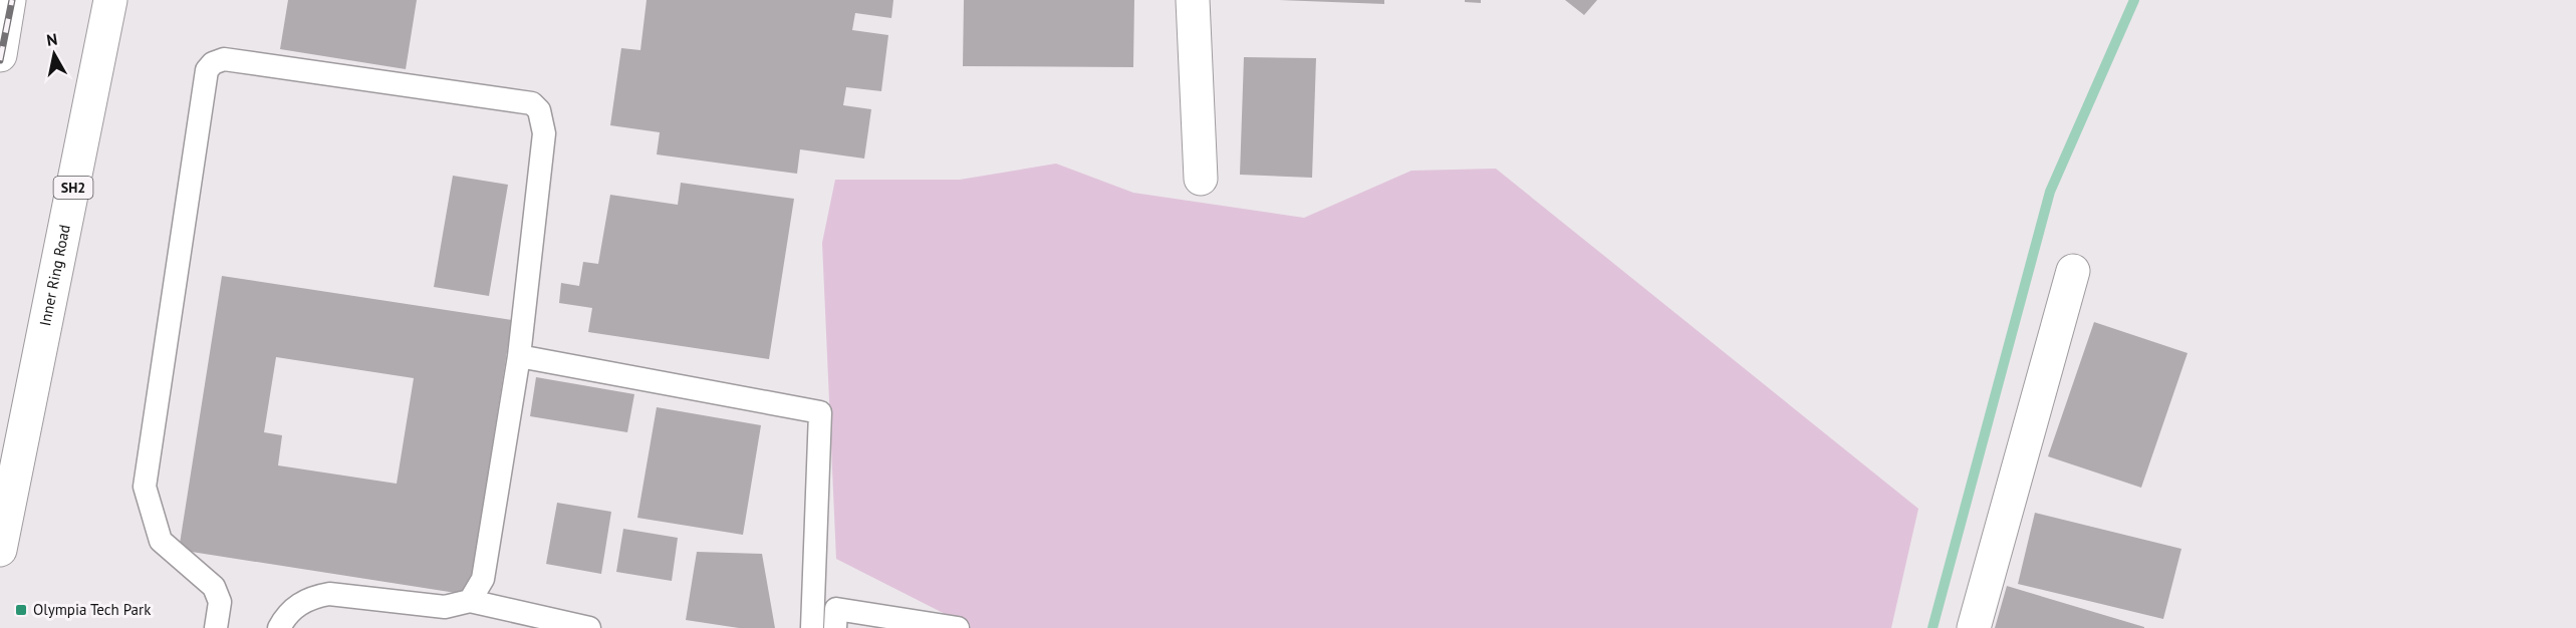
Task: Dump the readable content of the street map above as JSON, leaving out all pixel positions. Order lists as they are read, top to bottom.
{
  "streets": {
    "main road": ["SH2", "Inner Ring Road"]
  },
  "places": {
    "transit": ["Olympia Tech Park"]
  },
  "north": "top"
}
